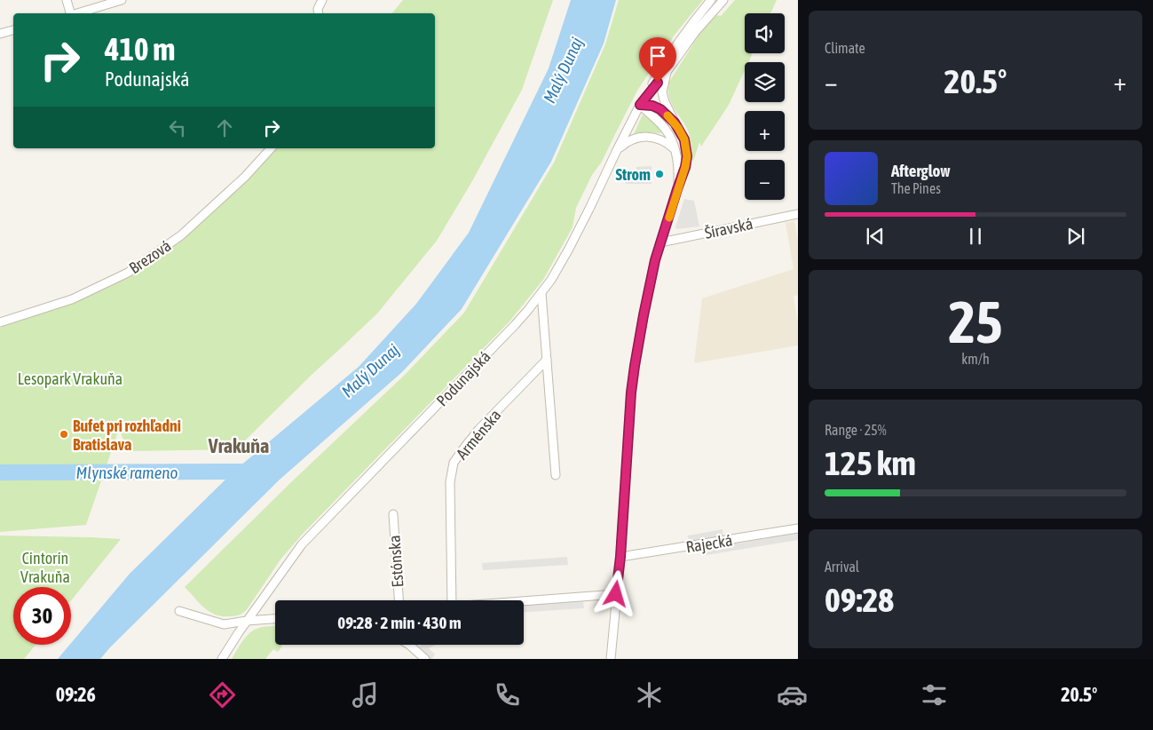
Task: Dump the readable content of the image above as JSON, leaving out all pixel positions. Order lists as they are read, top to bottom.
{
  "streets": {
    "street": [
      "Šíravská",
      "Brezová",
      "Podunajská",
      "Arménska",
      "Rajecká",
      "Estónska"
    ]
  },
  "districts": ["Vrakuňa"],
  "water": ["Malý Dunaj", "Mlynské rameno"],
  "parks": ["Lesopark Vrakuňa", "Cintorín Vrakuňa"],
  "places": ["Strom", "Bufet pri rozhľadni Bratislava"],
  "page": {
    "tile": [
      "Climate",
      ["25", "km/h"],
      ["Range · 25%", "125 km"],
      ["Arrival", "09:28"]
    ],
    "map_buttons": ["+", "−"],
    "turn": ["410 m", "Podunajská"],
    "heat": ["−", "20.5°", "+"],
    "song": ["Afterglow", "The Pines"],
    "limit": "30",
    "trip": "09:28 · 2 min · 430 m",
    "tabs": ["09:26", "20.5°"]
  }
}
